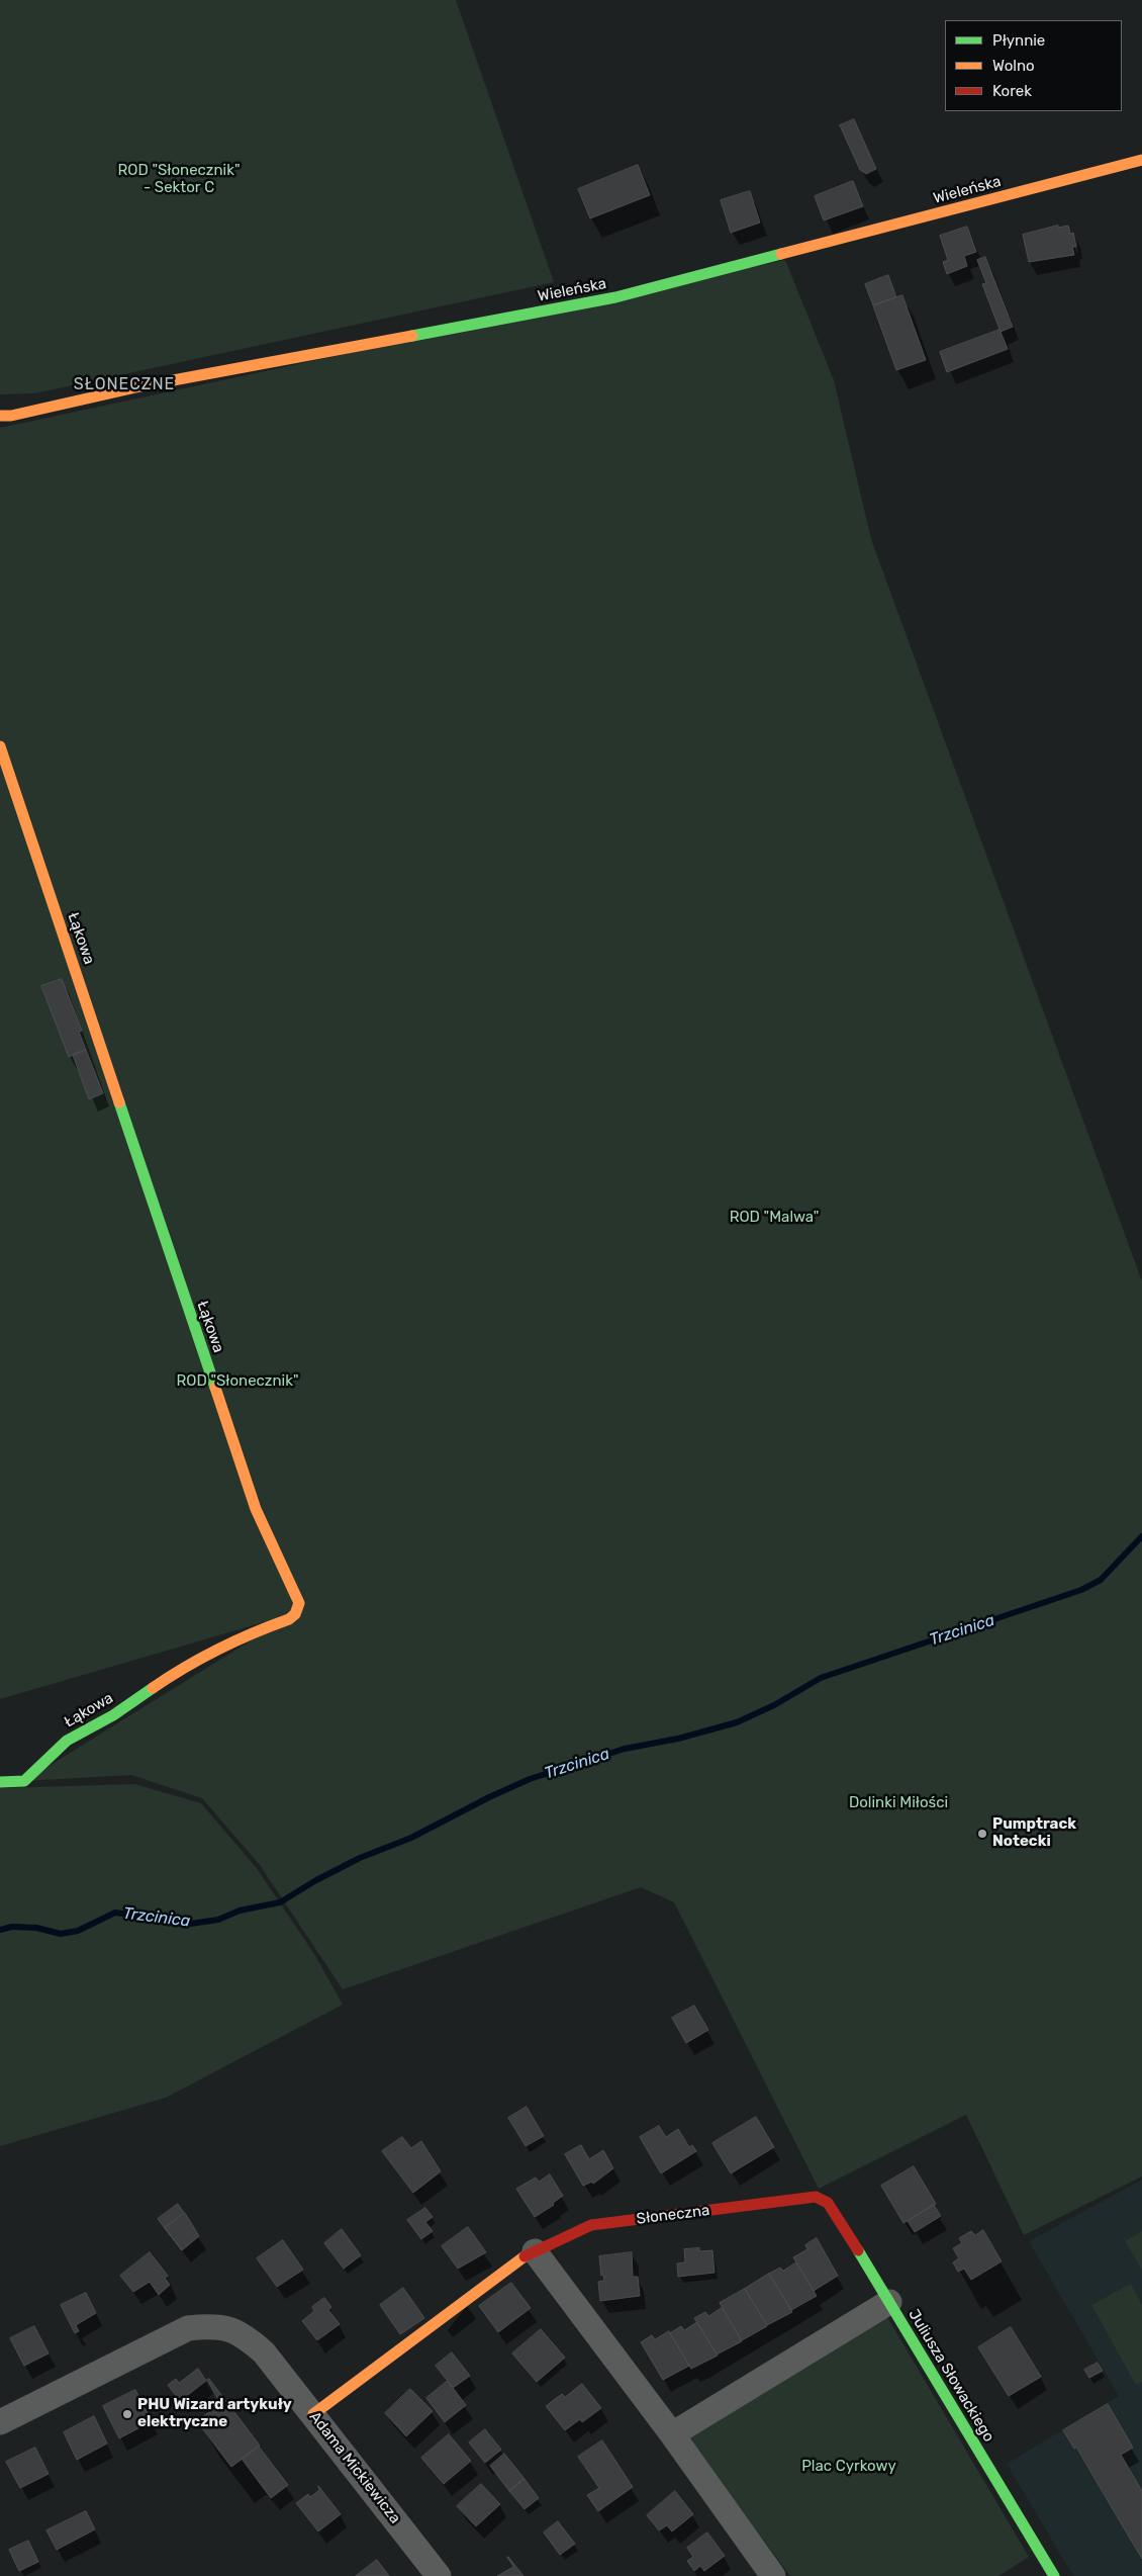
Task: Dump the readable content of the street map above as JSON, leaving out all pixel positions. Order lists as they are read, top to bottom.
{
  "streets": {
    "street": [
      "Wieleńska",
      "Łąkowa",
      "Słoneczna",
      "Juliusza Słowackiego",
      "Adama Mickiewicza"
    ]
  },
  "crossings": [
    ["Słoneczna", "Juliusza Słowackiego"],
    ["Słoneczna", "Adama Mickiewicza"]
  ],
  "districts": ["SŁONECZNE"],
  "water": ["Trzcinica"],
  "parks": [
    "ROD \"Słonecznik\" - Sektor C",
    "ROD \"Malwa\"",
    "ROD \"Słonecznik\"",
    "Dolinki Miłości",
    "Plac Cyrkowy"
  ],
  "places": ["Pumptrack Notecki", "PHU Wizard artykuły elektryczne"],
  "legend": ["Płynnie", "Wolno", "Korek"]
}
